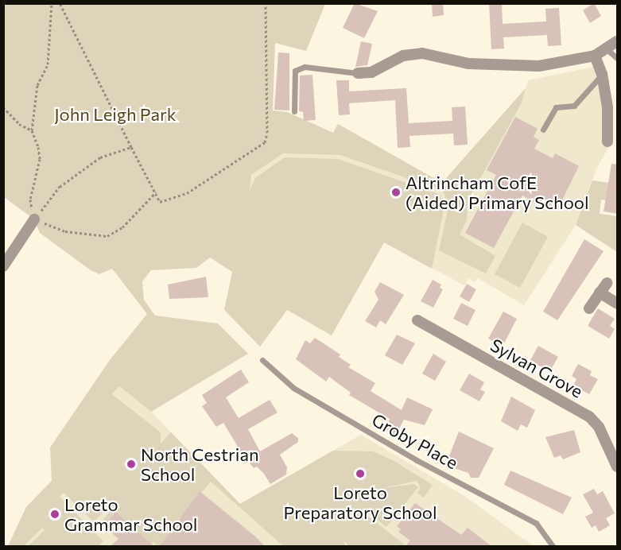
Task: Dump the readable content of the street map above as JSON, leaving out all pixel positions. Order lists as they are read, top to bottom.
{
  "streets": {
    "street": ["Sylvan Grove"],
    "lane": ["Groby Place"]
  },
  "parks": ["John Leigh Park"],
  "places": [
    "Altrincham CofE (Aided) Primary School",
    "North Cestrian School",
    "Loreto Preparatory School",
    "Loreto Grammar School"
  ]
}
